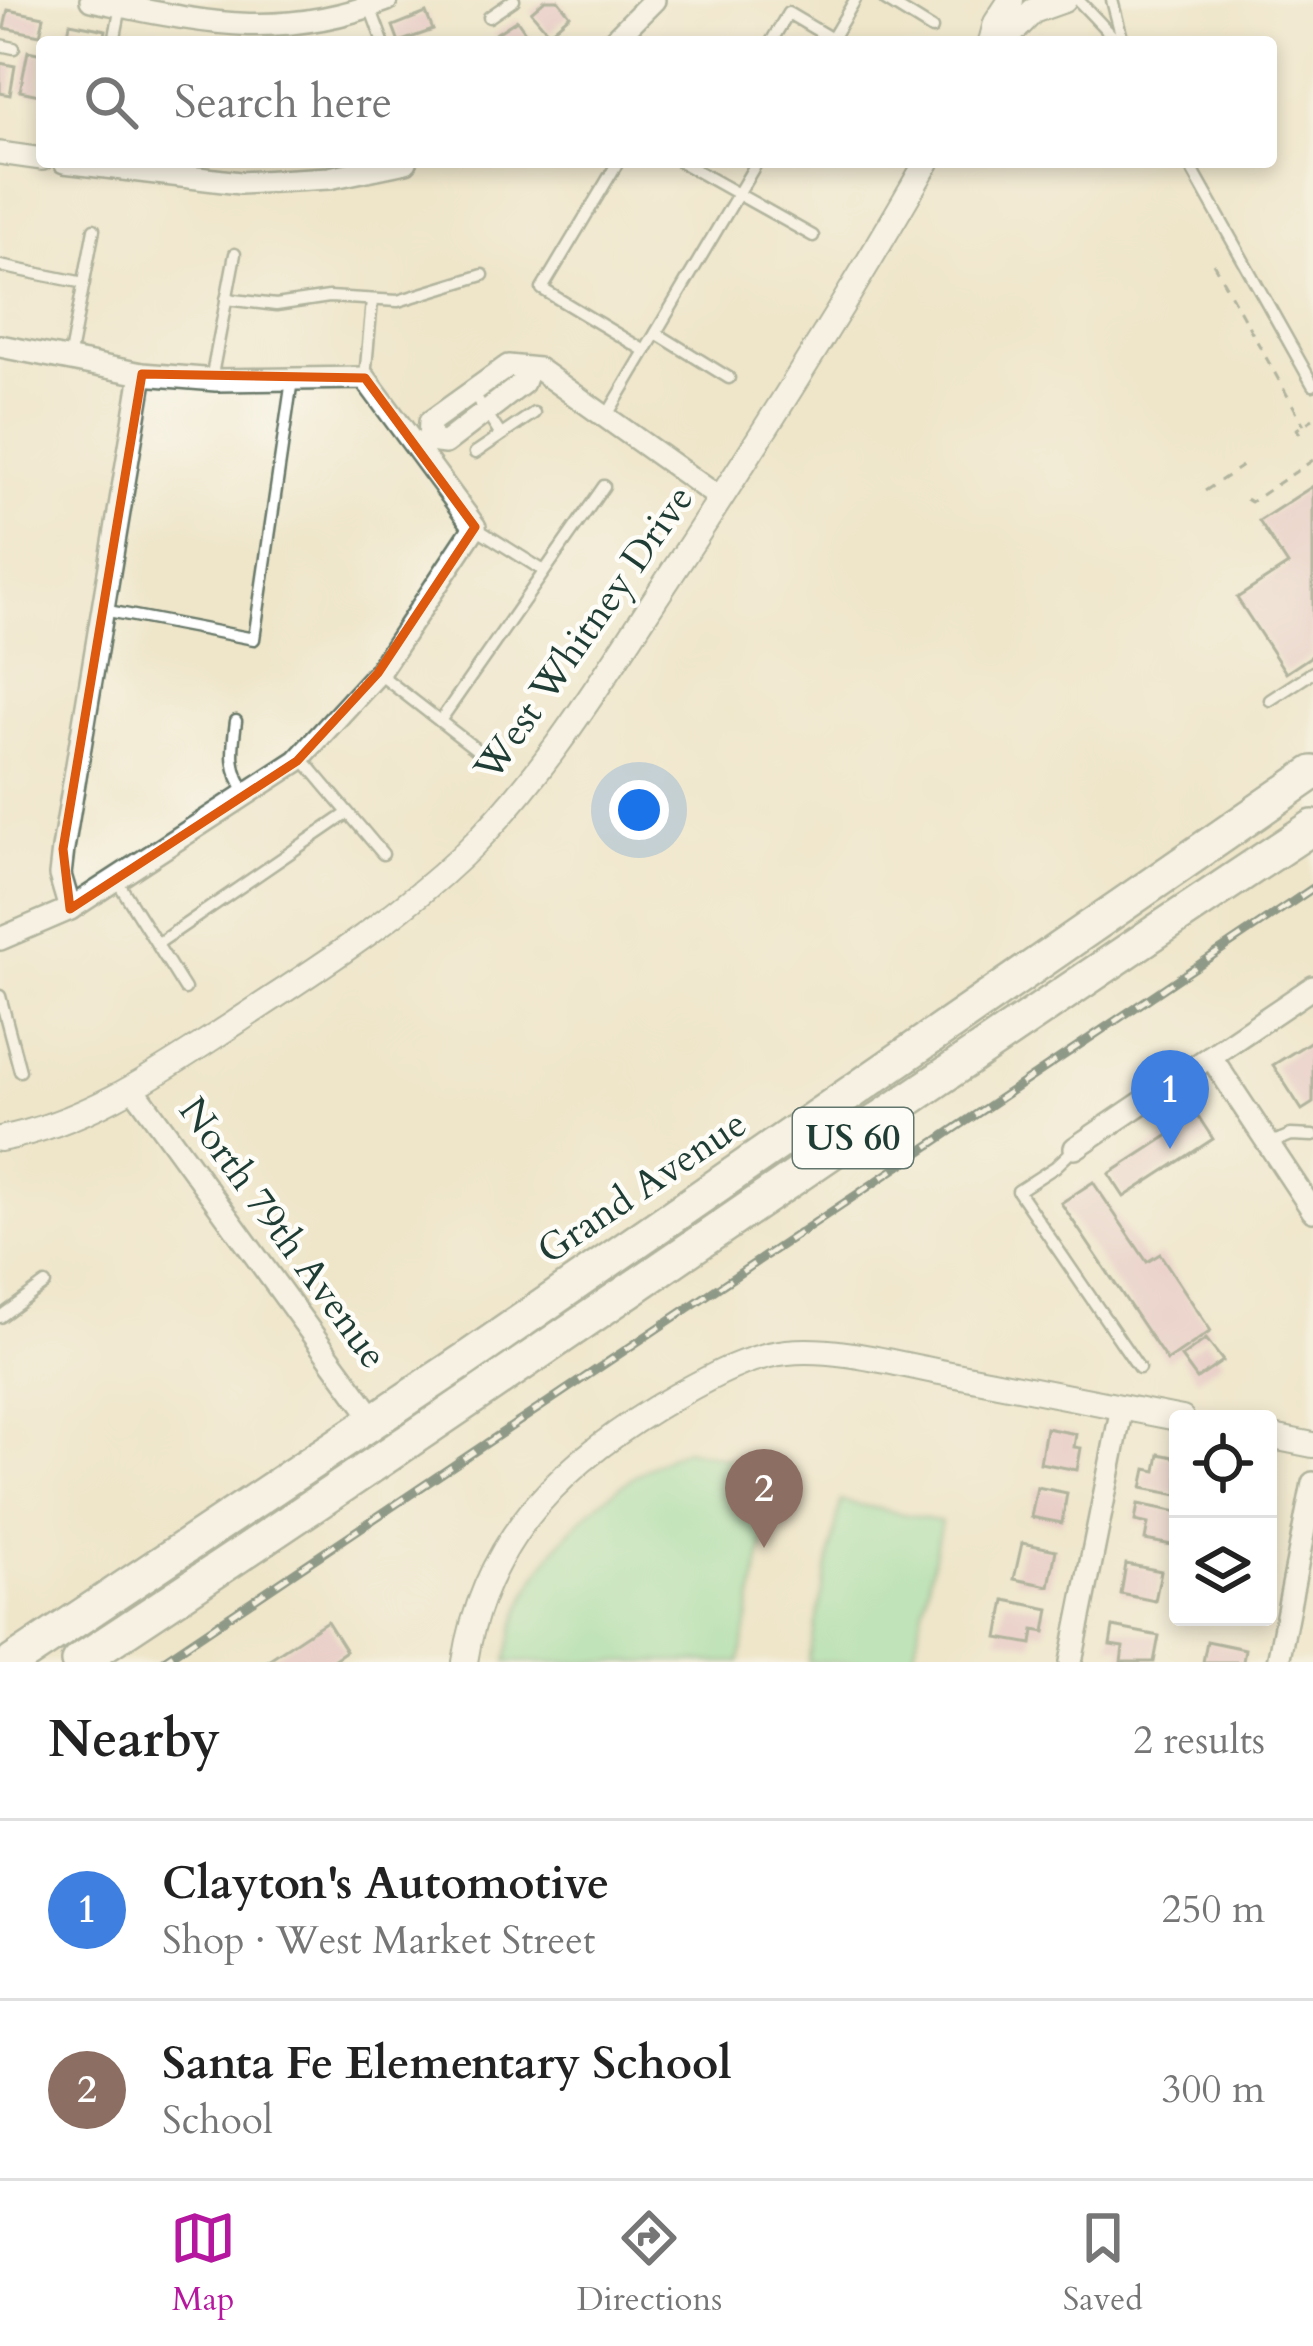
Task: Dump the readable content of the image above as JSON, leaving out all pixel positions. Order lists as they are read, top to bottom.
{
  "streets": {
    "highway": ["US 60", "Grand Avenue"],
    "street": ["West Whitney Drive", "North 79th Avenue"]
  },
  "crossings": [
    ["West Whitney Drive", "North 79th Avenue"],
    ["Grand Avenue", "North 79th Avenue"]
  ],
  "page": {
    "search": "Search here",
    "pins": ["1", "2"],
    "heading": ["Nearby", "2 results"],
    "list": [
      {
        "mark": "1",
        "name": "Clayton's Automotive",
        "note": "Shop · West Market Street",
        "value": "250 m"
      },
      {
        "mark": "2",
        "name": "Santa Fe Elementary School",
        "note": "School",
        "value": "300 m"
      }
    ],
    "nav": ["Map", "Directions", "Saved"]
  }
}
